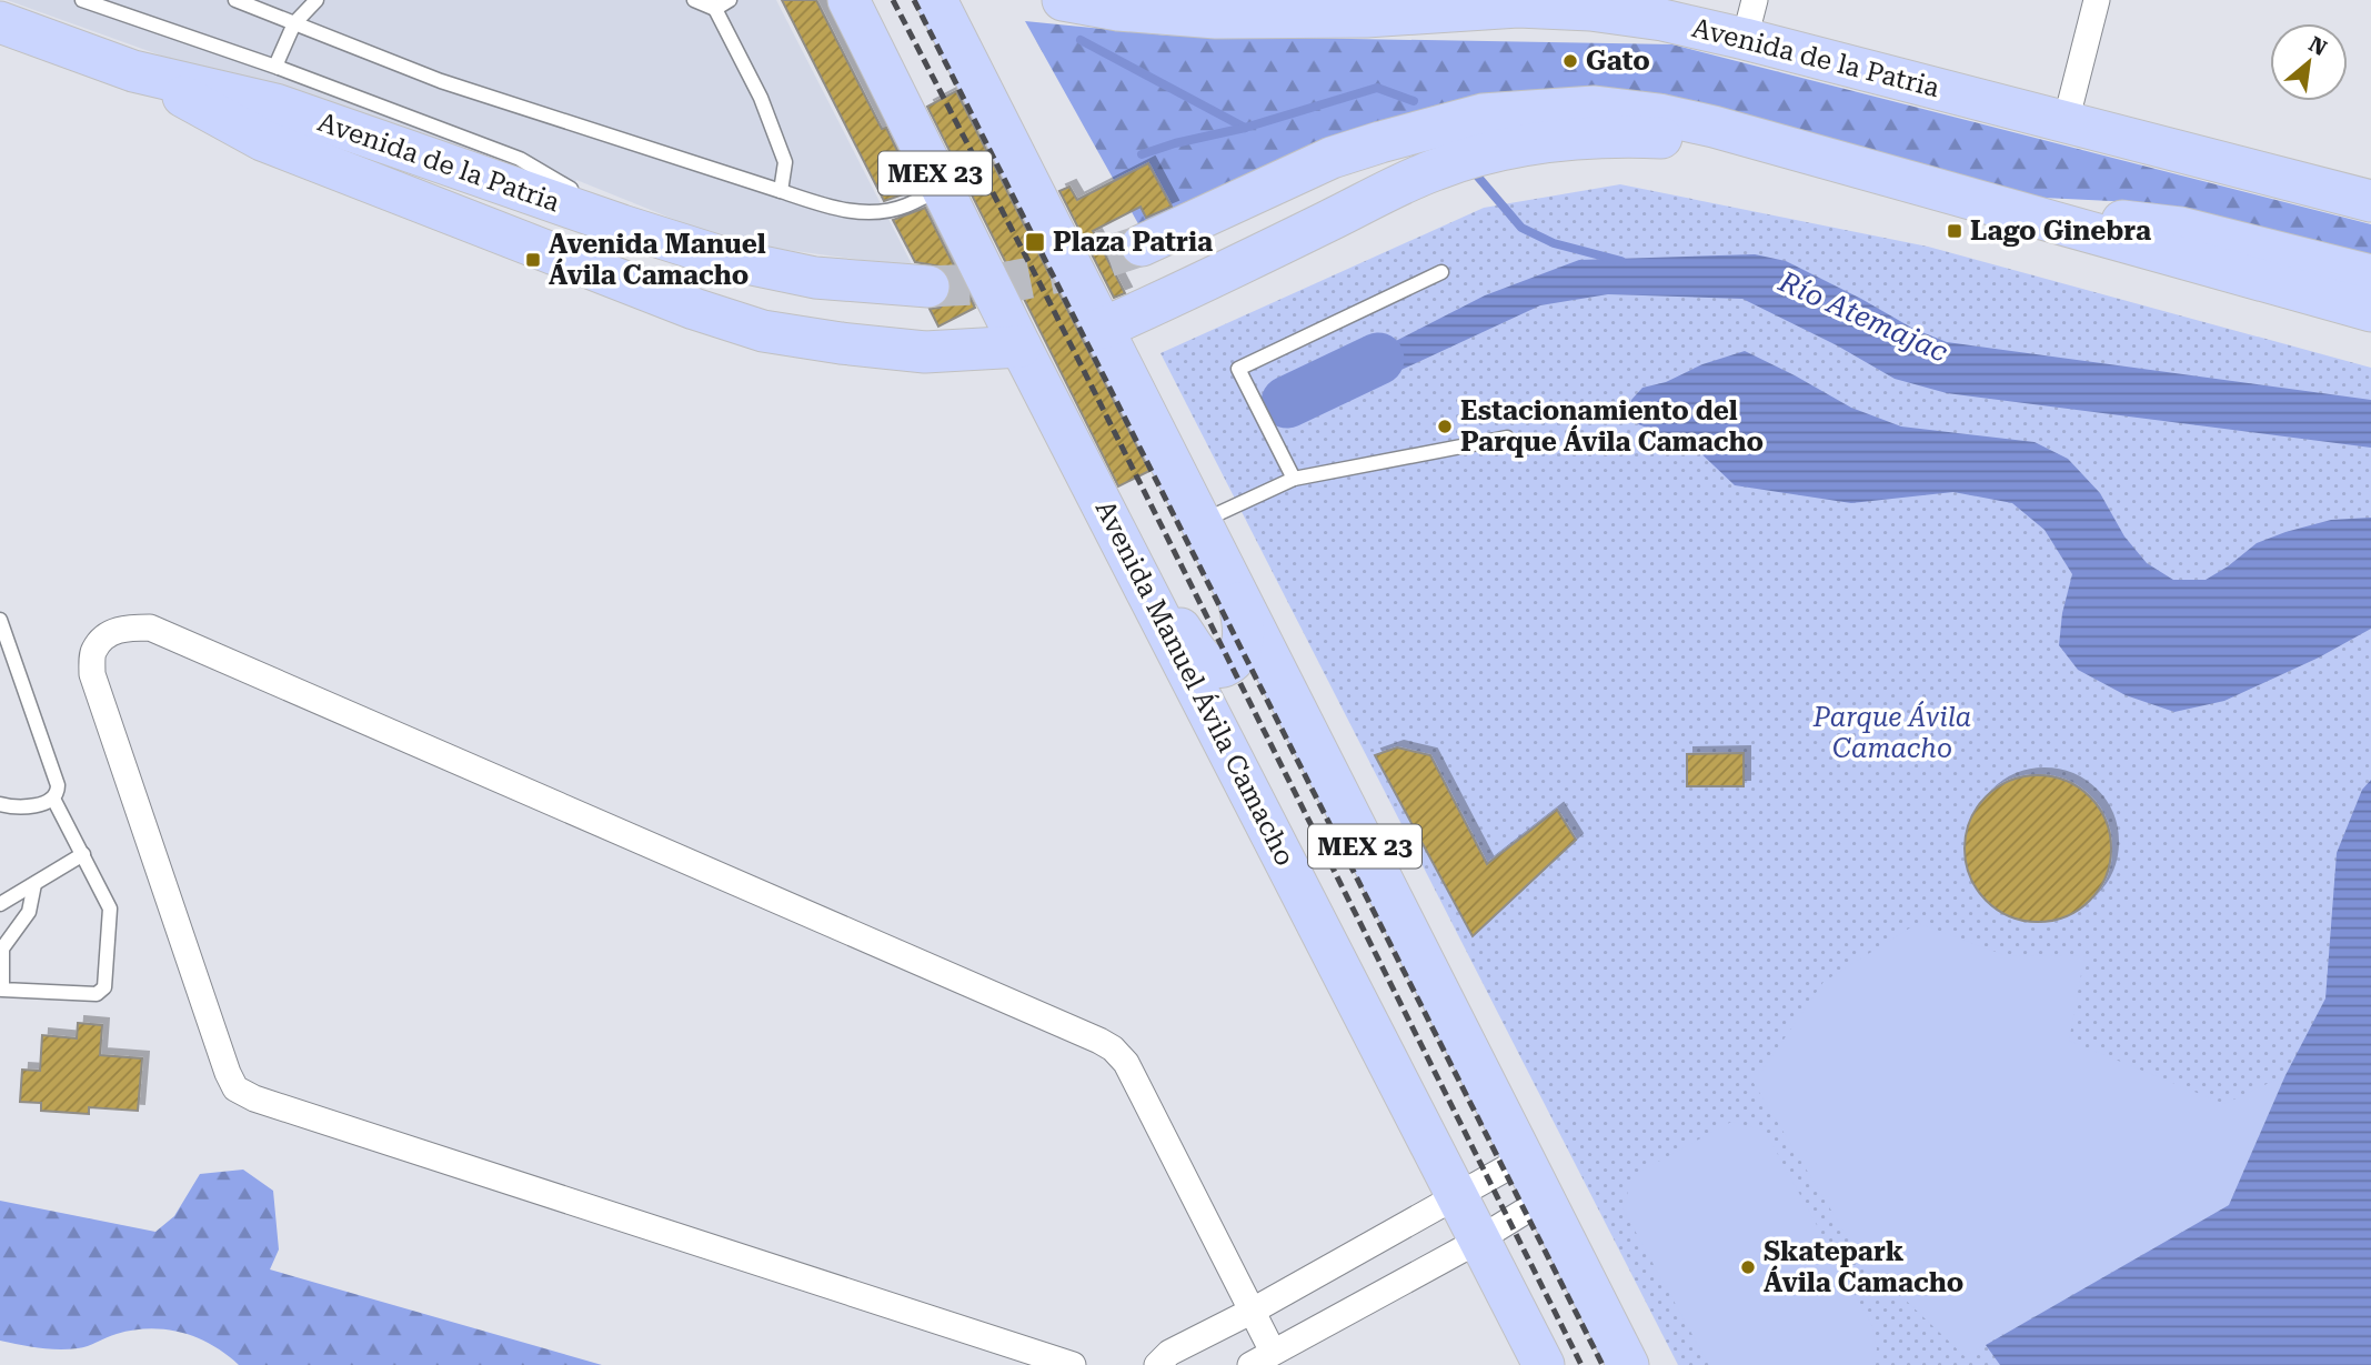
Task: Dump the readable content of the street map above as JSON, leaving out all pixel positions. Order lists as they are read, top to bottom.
{
  "streets": {
    "main road": ["Avenida de la Patria", "MEX 23", "Avenida Manuel Ávila Camacho"]
  },
  "water": ["Río Atemajac"],
  "parks": ["Parque Ávila Camacho"],
  "places": {
    "other": ["Gato", "Estacionamiento del Parque Ávila Camacho", "Skatepark Ávila Camacho"],
    "transit": ["Lago Ginebra", "Plaza Patria", "Avenida Manuel Ávila Camacho"]
  },
  "north": "top right"
}
